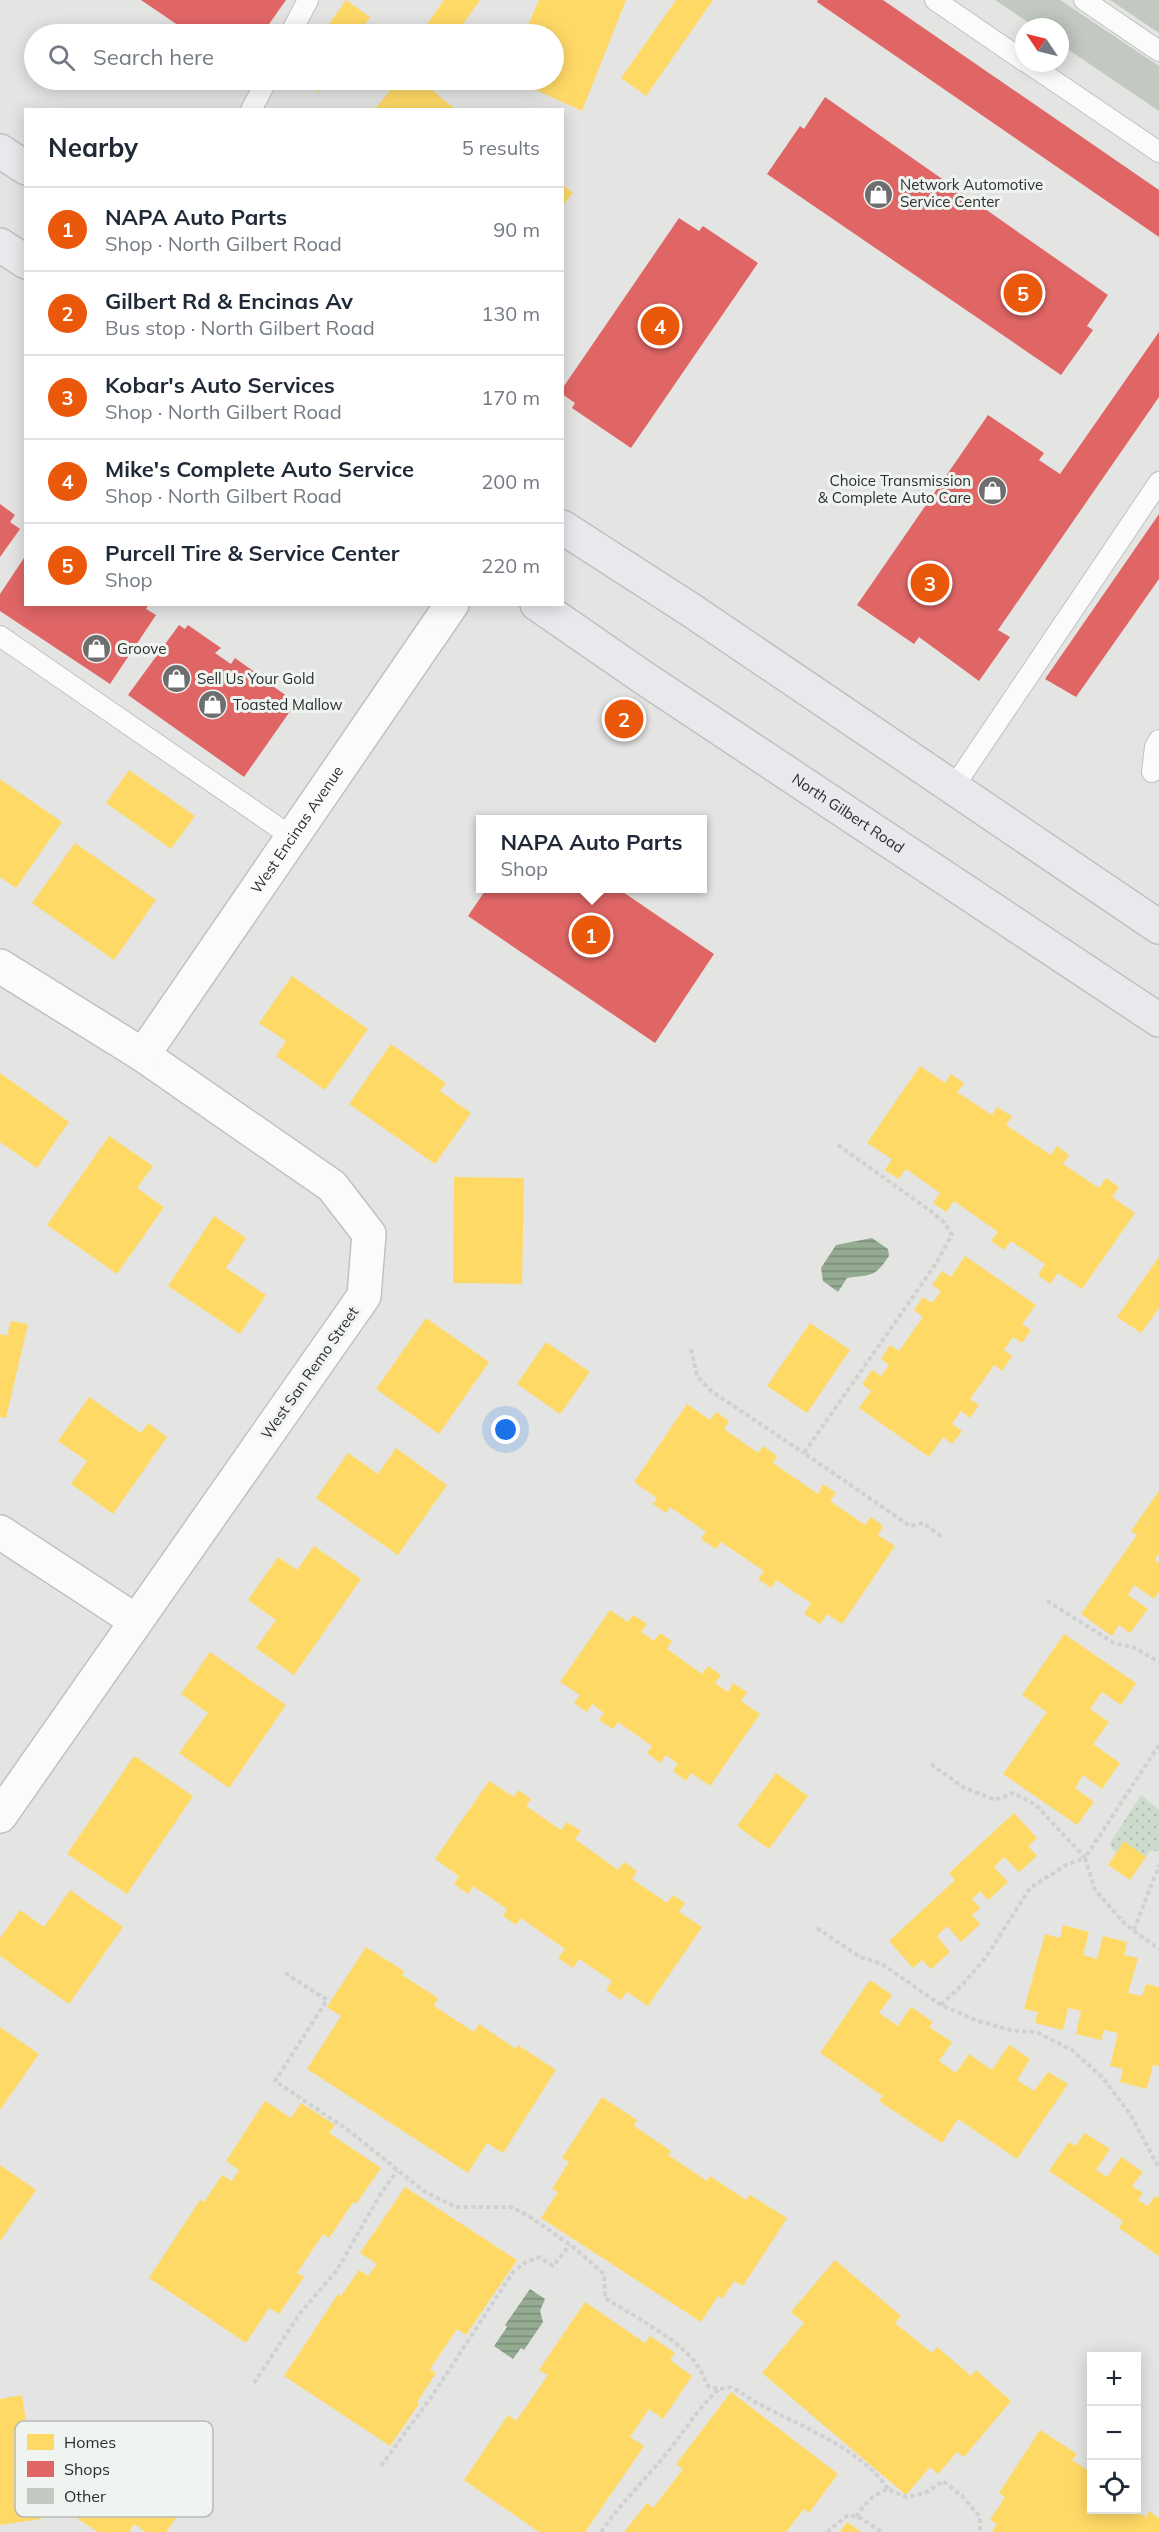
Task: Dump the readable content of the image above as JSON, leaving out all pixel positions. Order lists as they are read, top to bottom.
{
  "streets": {
    "main road": ["North Gilbert Road"],
    "street": ["West Encinas Avenue", "West San Remo Street"]
  },
  "crossings": [
    ["West Encinas Avenue", "West San Remo Street"]
  ],
  "places": {
    "shop": [
      "Network Automotive Service Center",
      "Choice Transmission & Complete Auto Care",
      "Groove",
      "Sell Us Your Gold",
      "Toasted Mallow"
    ]
  },
  "legend": ["Homes", "Shops", "Other"],
  "north": "top left",
  "page": {
    "search": "Search here",
    "heading": ["Nearby", "5 results"],
    "list": [
      {
        "mark": "1",
        "name": "NAPA Auto Parts",
        "note": "Shop · North Gilbert Road",
        "value": "90 m"
      },
      {
        "mark": "2",
        "name": "Gilbert Rd & Encinas Av",
        "note": "Bus stop · North Gilbert Road",
        "value": "130 m"
      },
      {
        "mark": "3",
        "name": "Kobar's Auto Services",
        "note": "Shop · North Gilbert Road",
        "value": "170 m"
      },
      {
        "mark": "4",
        "name": "Mike's Complete Auto Service",
        "note": "Shop · North Gilbert Road",
        "value": "200 m"
      },
      {
        "mark": "5",
        "name": "Purcell Tire & Service Center",
        "note": "Shop",
        "value": "220 m"
      }
    ],
    "pins": [
      "5",
      "4",
      "3",
      "2",
      "1"
    ],
    "popup": ["NAPA Auto Parts", "Shop"],
    "map_buttons": ["+", "−"]
  }
}
